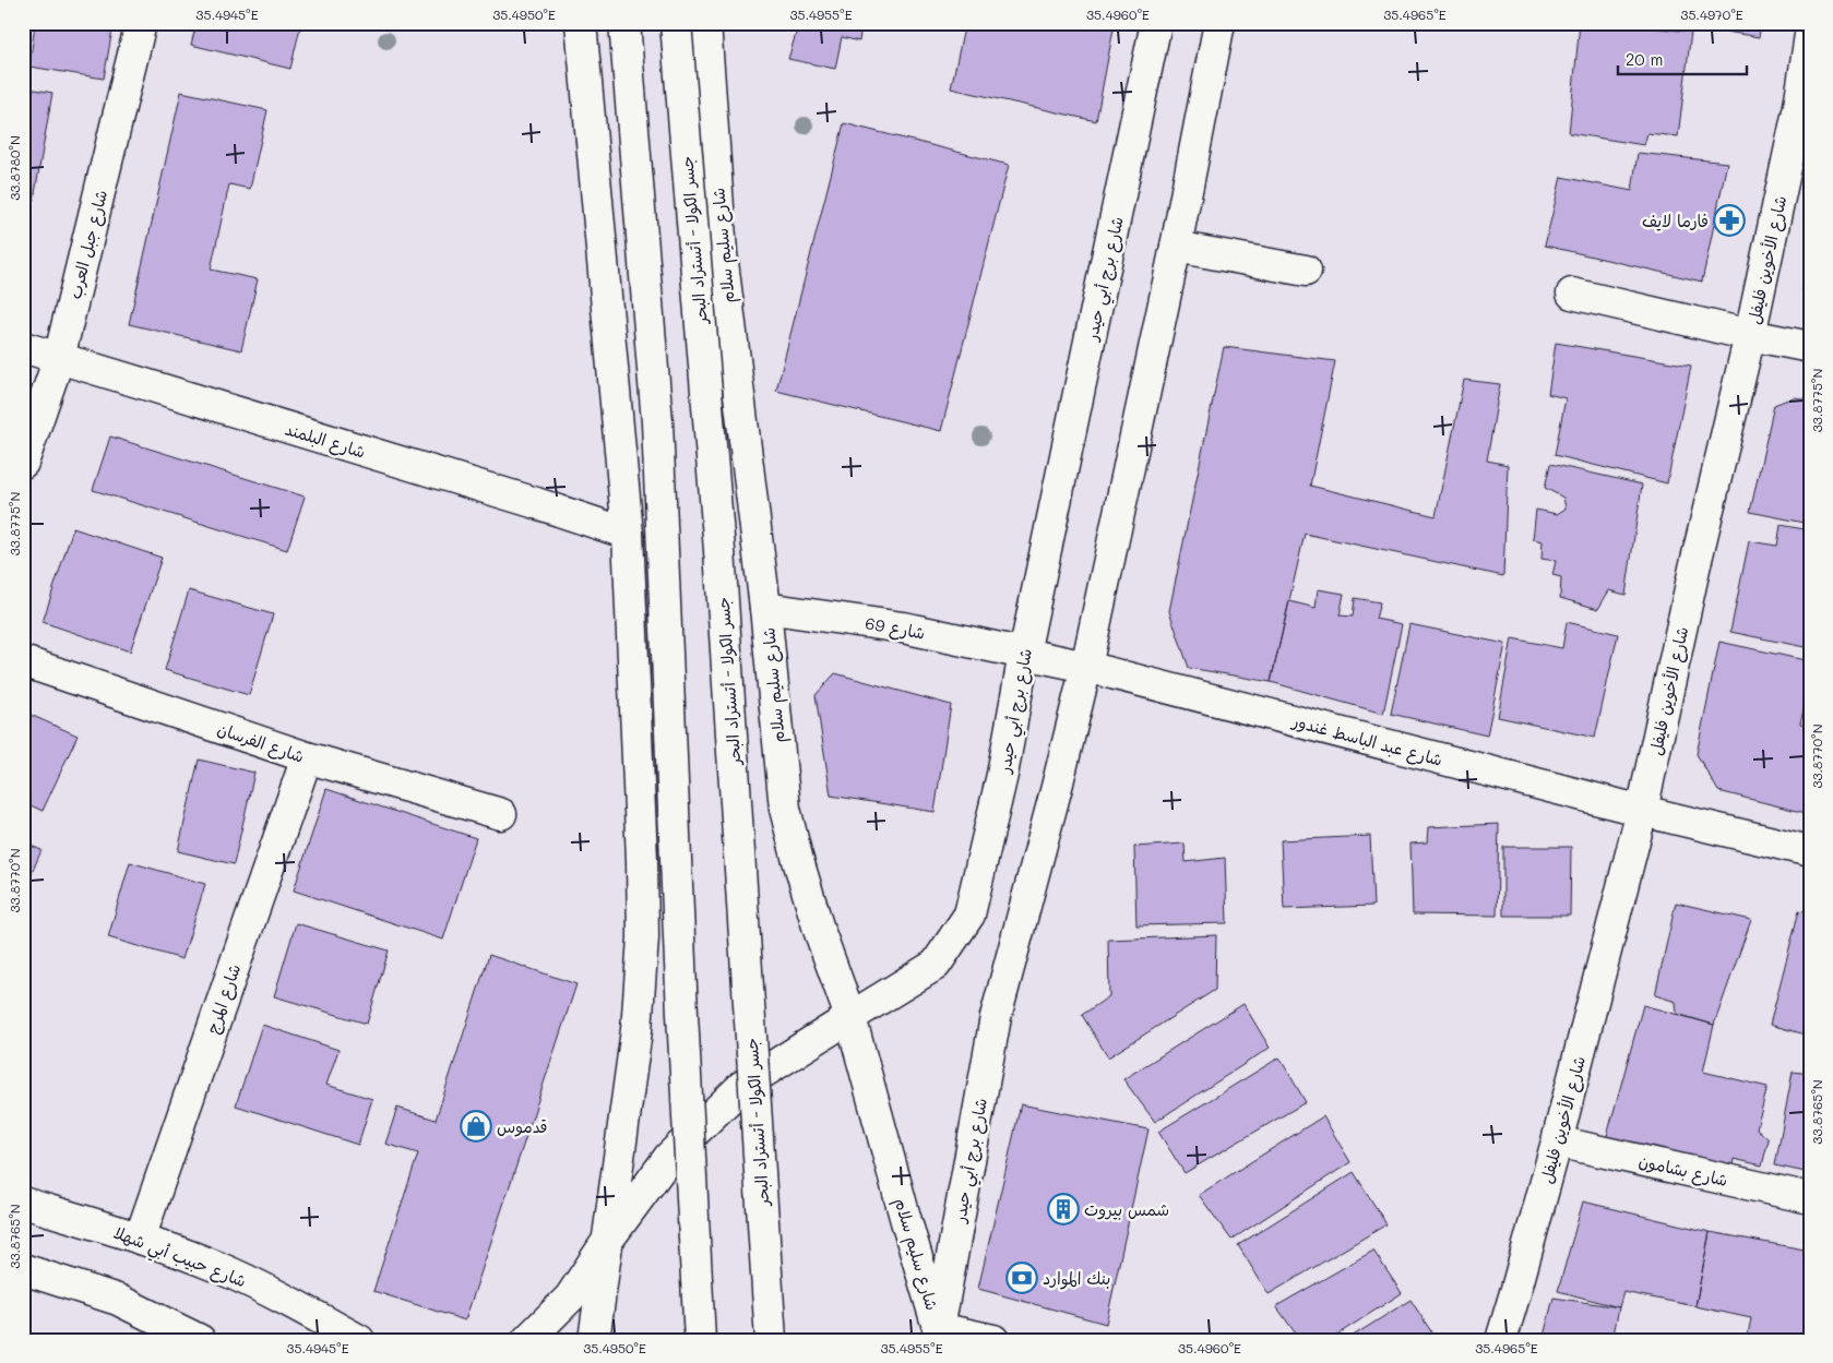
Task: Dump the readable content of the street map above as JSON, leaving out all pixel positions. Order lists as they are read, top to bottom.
{
  "streets": {
    "main road": [
      "جسر الكولا - أتستراد البحر",
      "شارع جبل العرب",
      "شارع سليم سلام",
      "شارع الأخوين فليفل",
      "شارع برج أبي حيدر",
      "شارع البلمند",
      "شارع 69",
      "شارع عبد الباسط غندور",
      "شارع الفرسان",
      "شارع المرج",
      "شارع بشامون",
      "شارع حبيب أبي شهلا"
    ]
  },
  "crossings": [
    ["شارع جبل العرب", "شارع البلمند"],
    ["شارع سليم سلام", "شارع برج أبي حيدر"],
    ["شارع سليم سلام", "شارع 69"],
    ["شارع الأخوين فليفل", "شارع عبد الباسط غندور"],
    ["شارع الأخوين فليفل", "شارع بشامون"],
    ["شارع برج أبي حيدر", "شارع 69"],
    ["شارع برج أبي حيدر", "شارع عبد الباسط غندور"],
    ["شارع 69", "شارع عبد الباسط غندور"],
    ["شارع الفرسان", "شارع المرج"],
    ["شارع المرج", "شارع حبيب أبي شهلا"]
  ],
  "places": {
    "pharmacy": ["فارما لايف"],
    "shop": ["قدموس"],
    "building": ["شمس بيروت"],
    "bank": ["بنك الموارد"]
  },
  "scale_bar": "20 m",
  "coordinates": [
    "35.4945°E",
    "35.4950°E",
    "35.4955°E",
    "35.4960°E",
    "35.4965°E",
    "35.4970°E",
    "33.8780°N",
    "33.8775°N",
    "33.8770°N",
    "33.8765°N"
  ]
}
